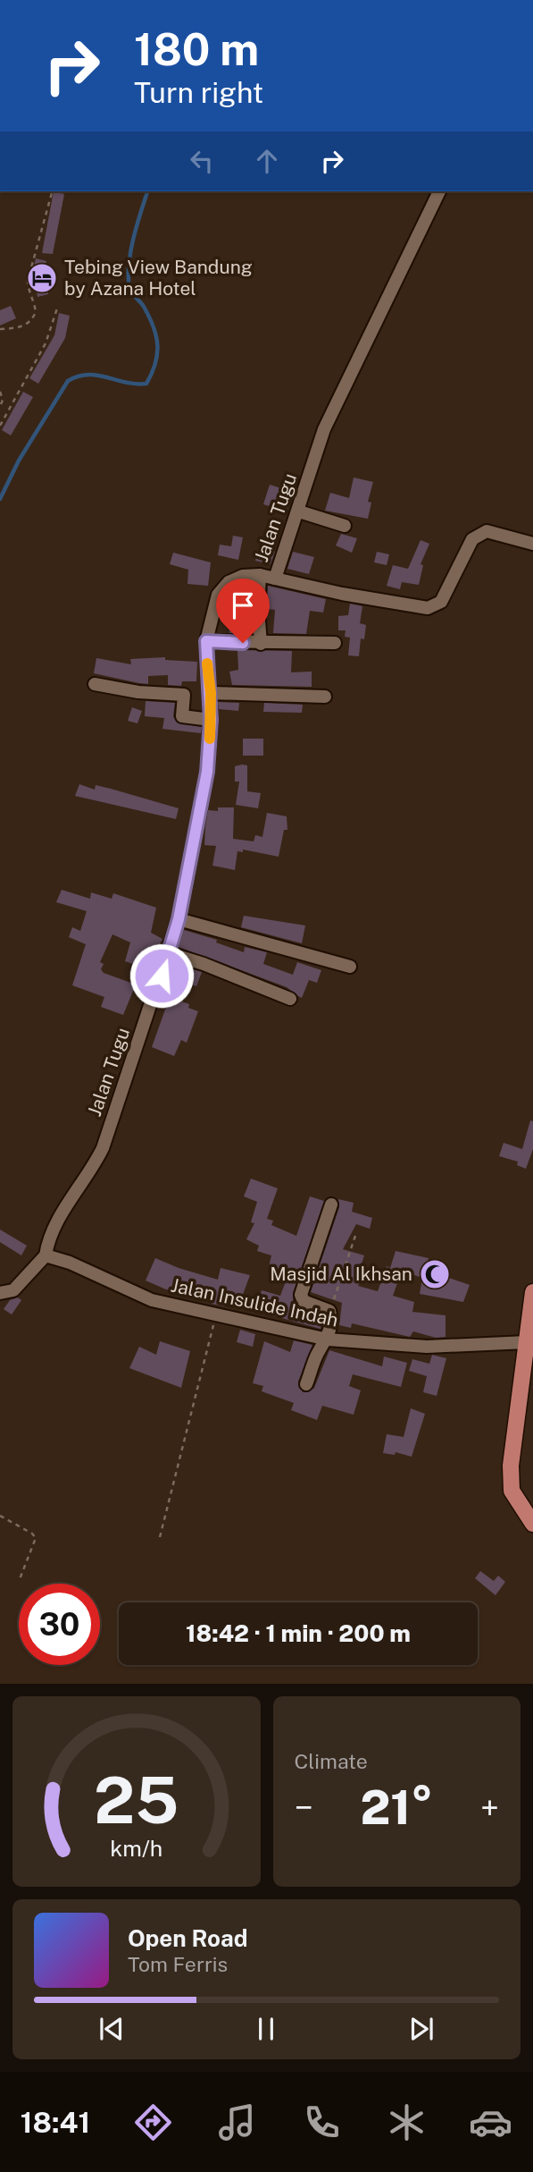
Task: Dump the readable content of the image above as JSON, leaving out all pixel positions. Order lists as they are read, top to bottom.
{
  "streets": {
    "street": ["Jalan Tugu", "Jalan Insulide Indah"]
  },
  "crossings": [
    ["Jalan Tugu", "Jalan Insulide Indah"]
  ],
  "places": {
    "hotel": ["Tebing View Bandung by Azana Hotel"],
    "mosque": ["Masjid Al Ikhsan"]
  },
  "page": {
    "turn": ["180 m", "Turn right"],
    "limit": "30",
    "trip": "18:42 · 1 min · 200 m",
    "tile": "Climate",
    "heat": ["−", "21°", "+"],
    "song": ["Open Road", "Tom Ferris"],
    "tabs": "18:41",
    "gauge": ["25", "km/h"]
  }
}
